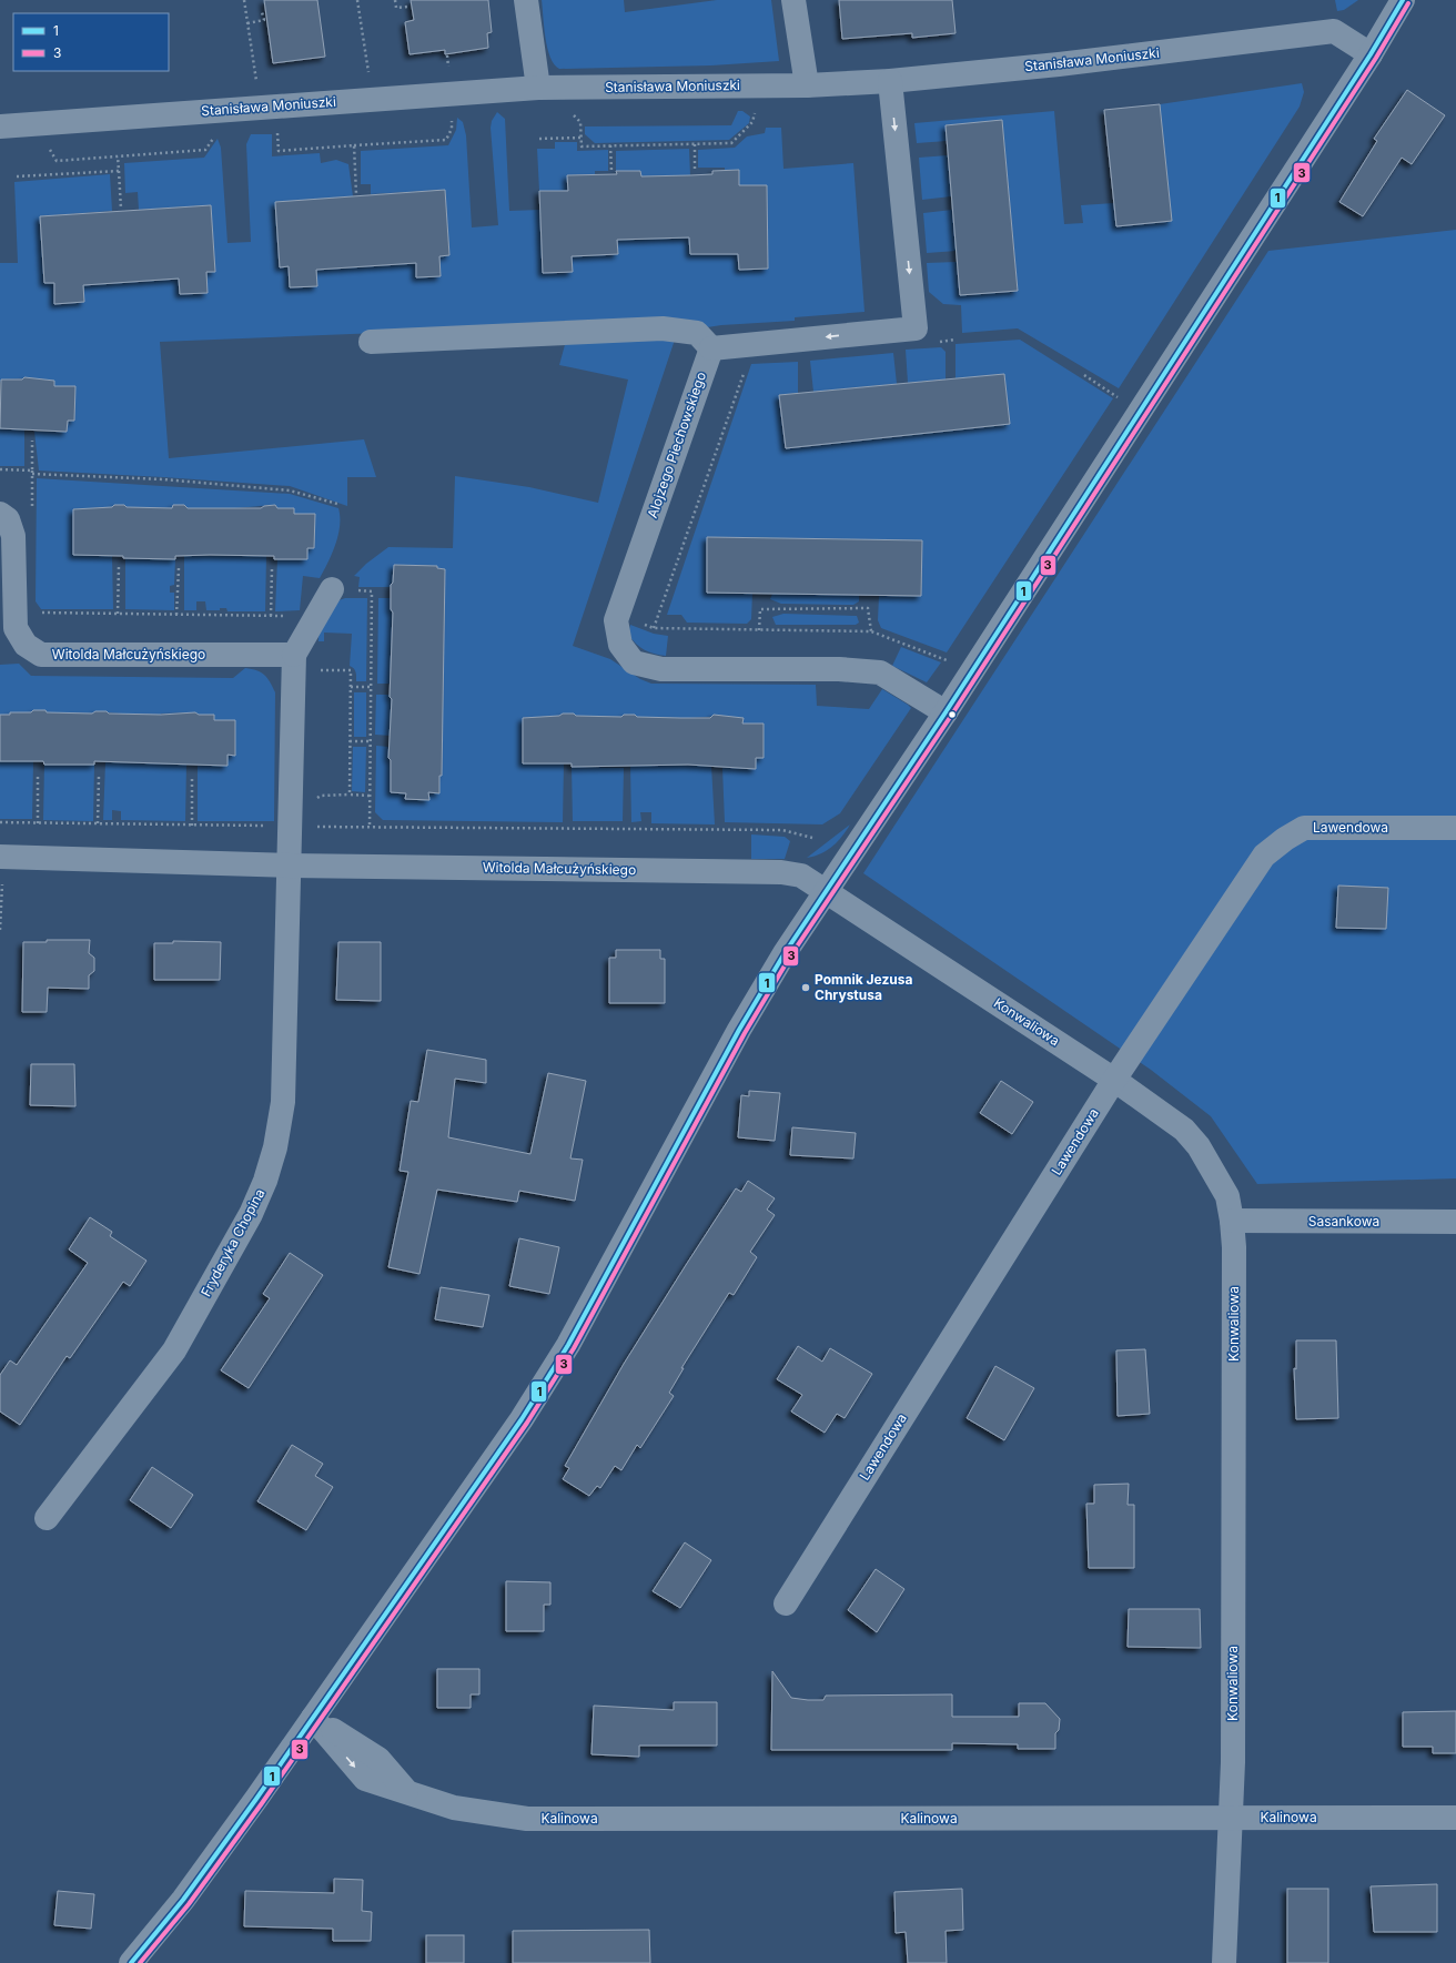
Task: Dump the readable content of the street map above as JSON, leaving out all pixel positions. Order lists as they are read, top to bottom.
{
  "streets": {
    "street": [
      "Stanisława Moniuszki",
      "Alojzego Piechowskiego",
      "Witolda Małcużyńskiego",
      "Lawendowa",
      "Konwaliowa",
      "Sasankowa",
      "Fryderyka Chopina",
      "Kalinowa"
    ]
  },
  "crossings": [
    ["Witolda Małcużyńskiego", "Konwaliowa"],
    ["Witolda Małcużyńskiego", "Fryderyka Chopina"],
    ["Lawendowa", "Konwaliowa"],
    ["Konwaliowa", "Sasankowa"],
    ["Konwaliowa", "Kalinowa"]
  ],
  "places": ["Pomnik Jezusa Chrystusa"],
  "lines": ["transit line 1", "transit line 3"],
  "legend": ["1", "3"]
}
